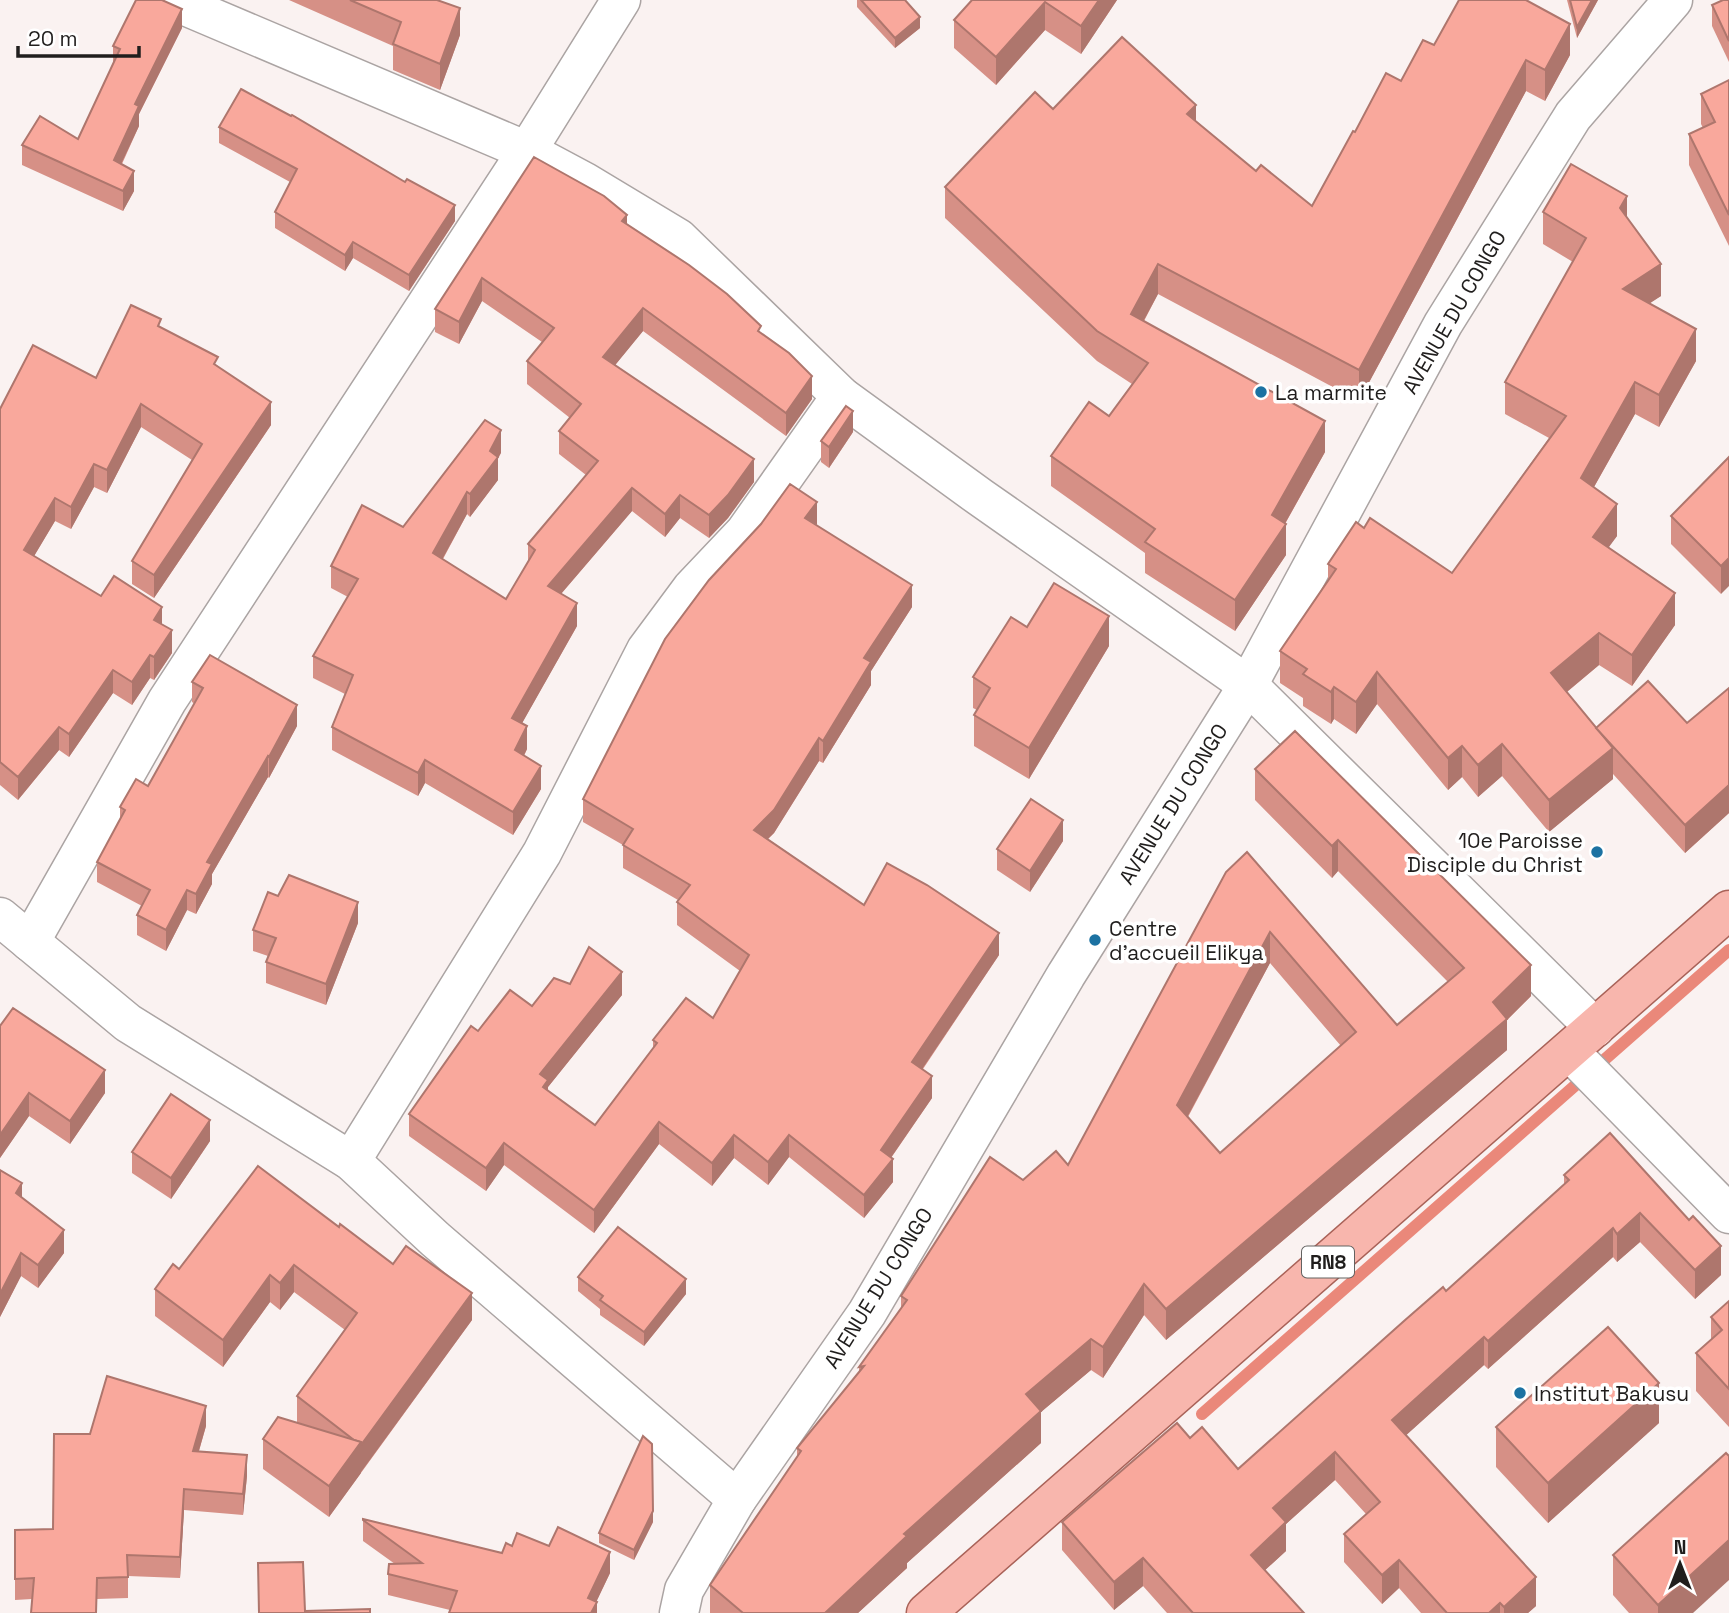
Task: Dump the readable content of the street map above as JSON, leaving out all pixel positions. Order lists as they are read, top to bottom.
{
  "streets": {
    "main road": ["RN8"],
    "street": ["AVENUE DU CONGO"]
  },
  "places": [
    "La marmite",
    "10e Paroisse Disciple du Christ",
    "Centre d'accueil Elikya",
    "Institut Bakusu"
  ],
  "scale_bar": "20 m",
  "north": "top"
}
